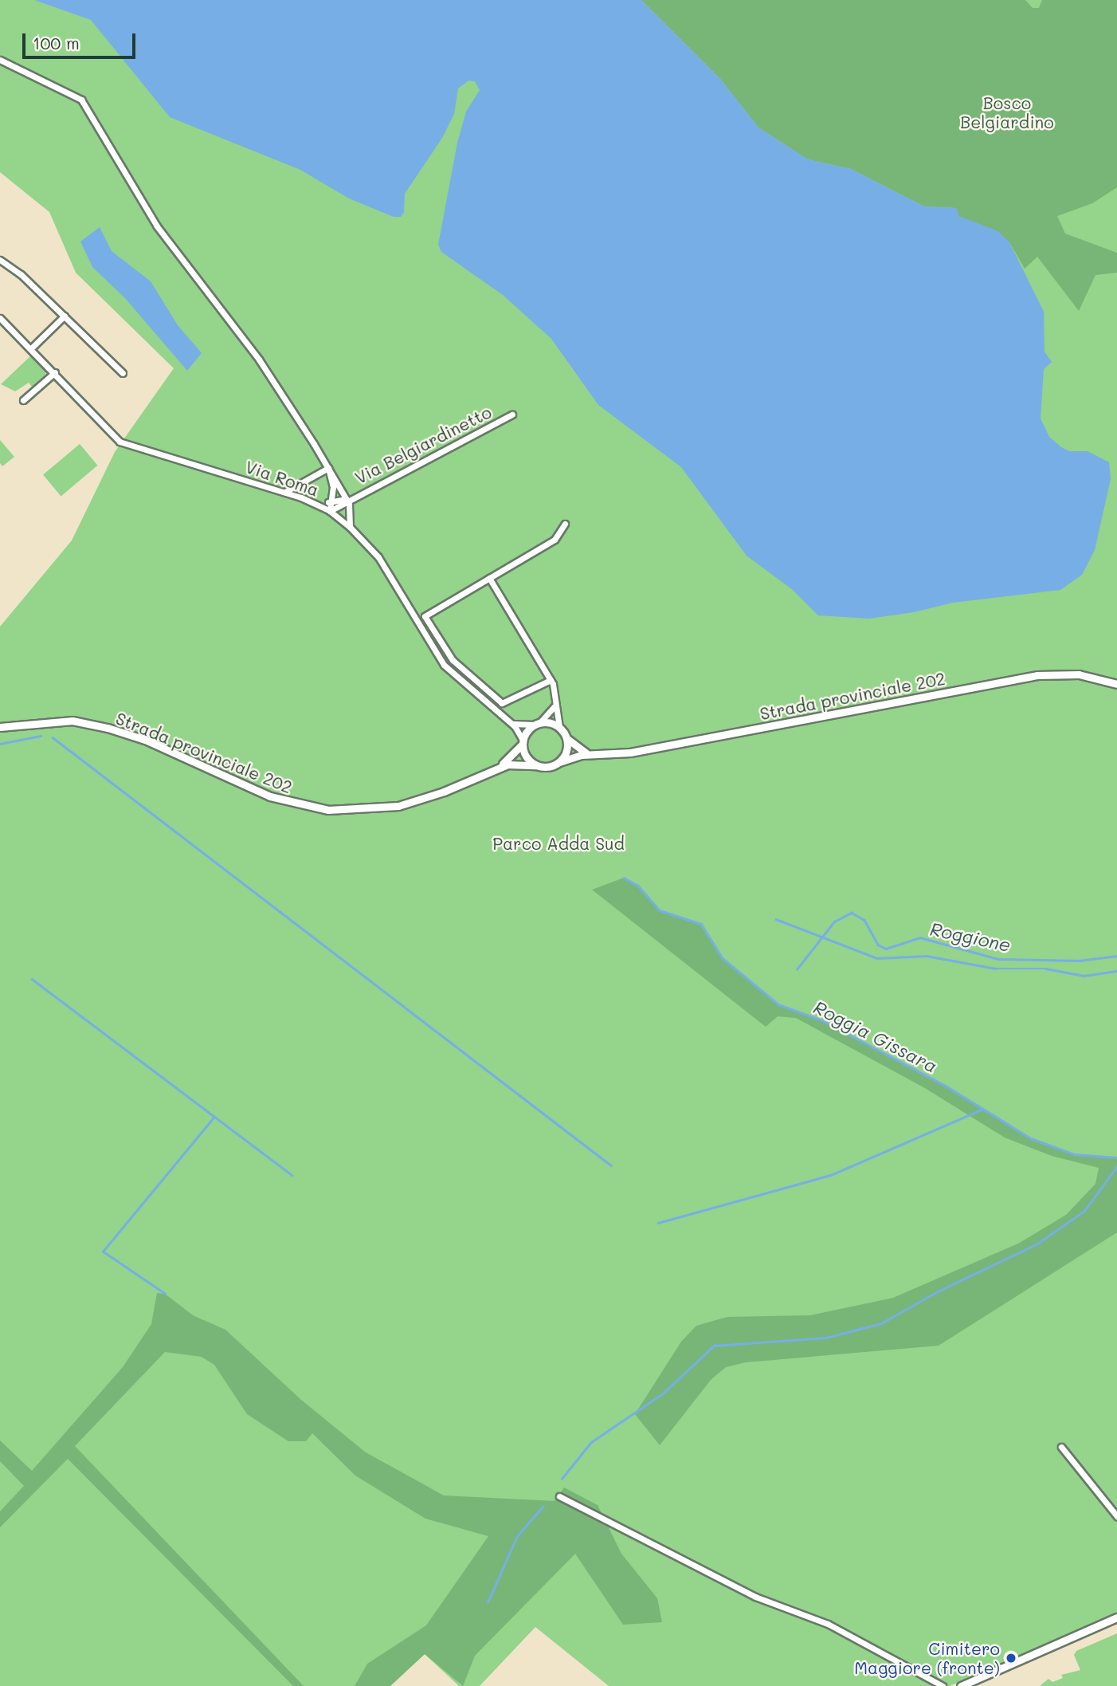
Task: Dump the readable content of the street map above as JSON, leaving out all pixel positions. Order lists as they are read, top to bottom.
{
  "streets": {
    "street": ["Via Belgiardinetto", "Via Roma", "Strada provinciale 202"]
  },
  "crossings": [
    ["Via Roma", "Strada provinciale 202"]
  ],
  "water": ["Roggione", "Roggia Gissara"],
  "parks": ["Bosco Belgiardino", "Parco Adda Sud"],
  "places": ["Cimitero Maggiore (fronte)"],
  "scale_bar": "100 m"
}
